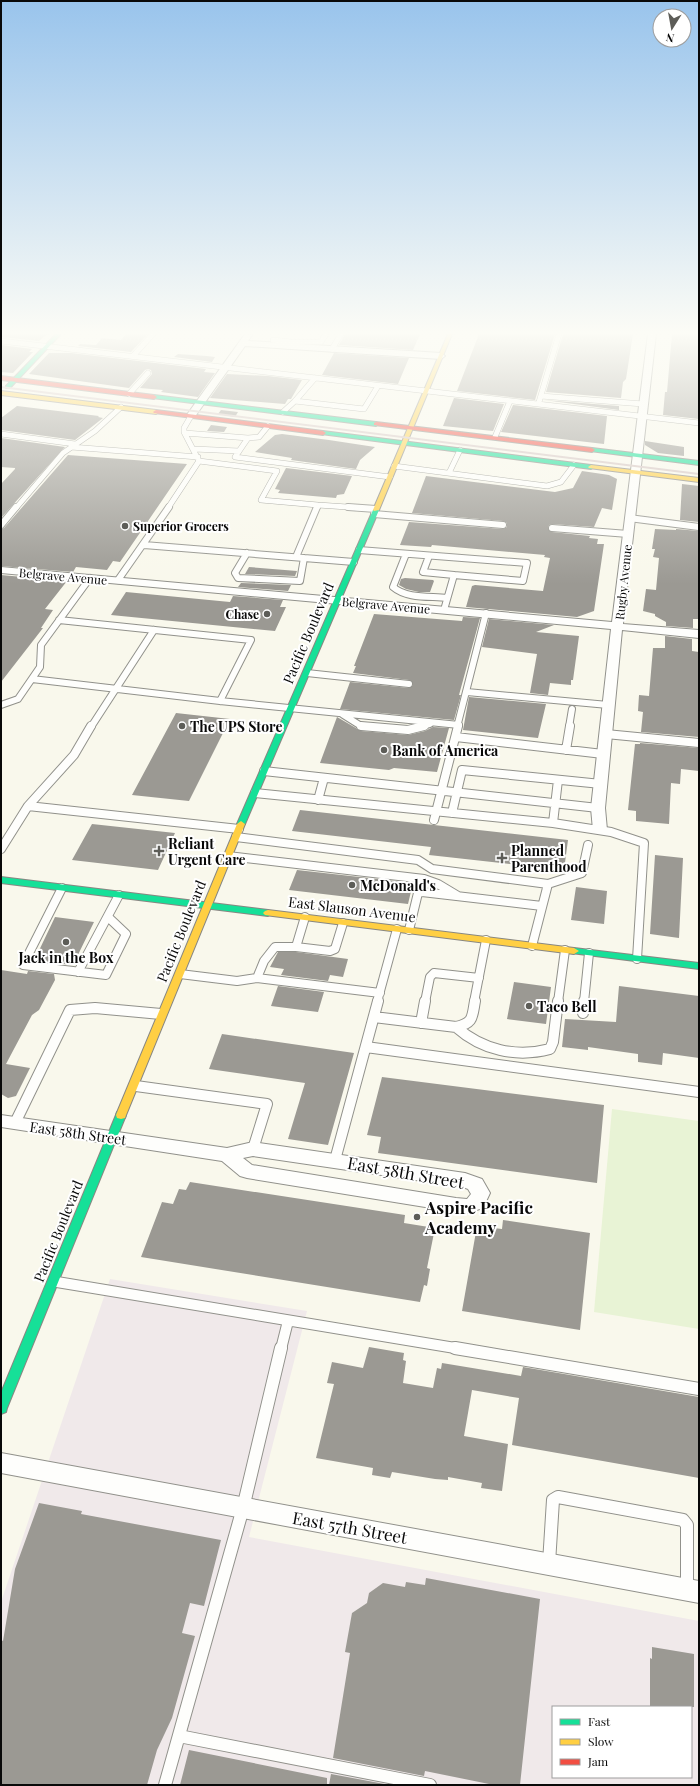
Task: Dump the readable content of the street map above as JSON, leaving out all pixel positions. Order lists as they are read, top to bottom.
{
  "streets": {
    "main road": ["Pacific Boulevard", "East Slauson Avenue"],
    "street": [
      "Belgrave Avenue",
      "Rugby Avenue",
      "East 58th Street",
      "East 57th Street"
    ]
  },
  "crossings": [
    ["Belgrave Avenue", "Rugby Avenue"],
    ["Belgrave Avenue", "Pacific Boulevard"],
    ["Pacific Boulevard", "East Slauson Avenue"],
    ["Pacific Boulevard", "East 58th Street"]
  ],
  "places": {
    "other": [
      "Superior Grocers",
      "Chase",
      "The UPS Store",
      "Bank of America",
      "McDonald's",
      "Jack in the Box",
      "Taco Bell",
      "Aspire Pacific Academy"
    ],
    "health": ["Reliant Urgent Care", "Planned Parenthood"]
  },
  "legend": ["Fast", "Slow", "Jam"],
  "north": "bottom"
}
